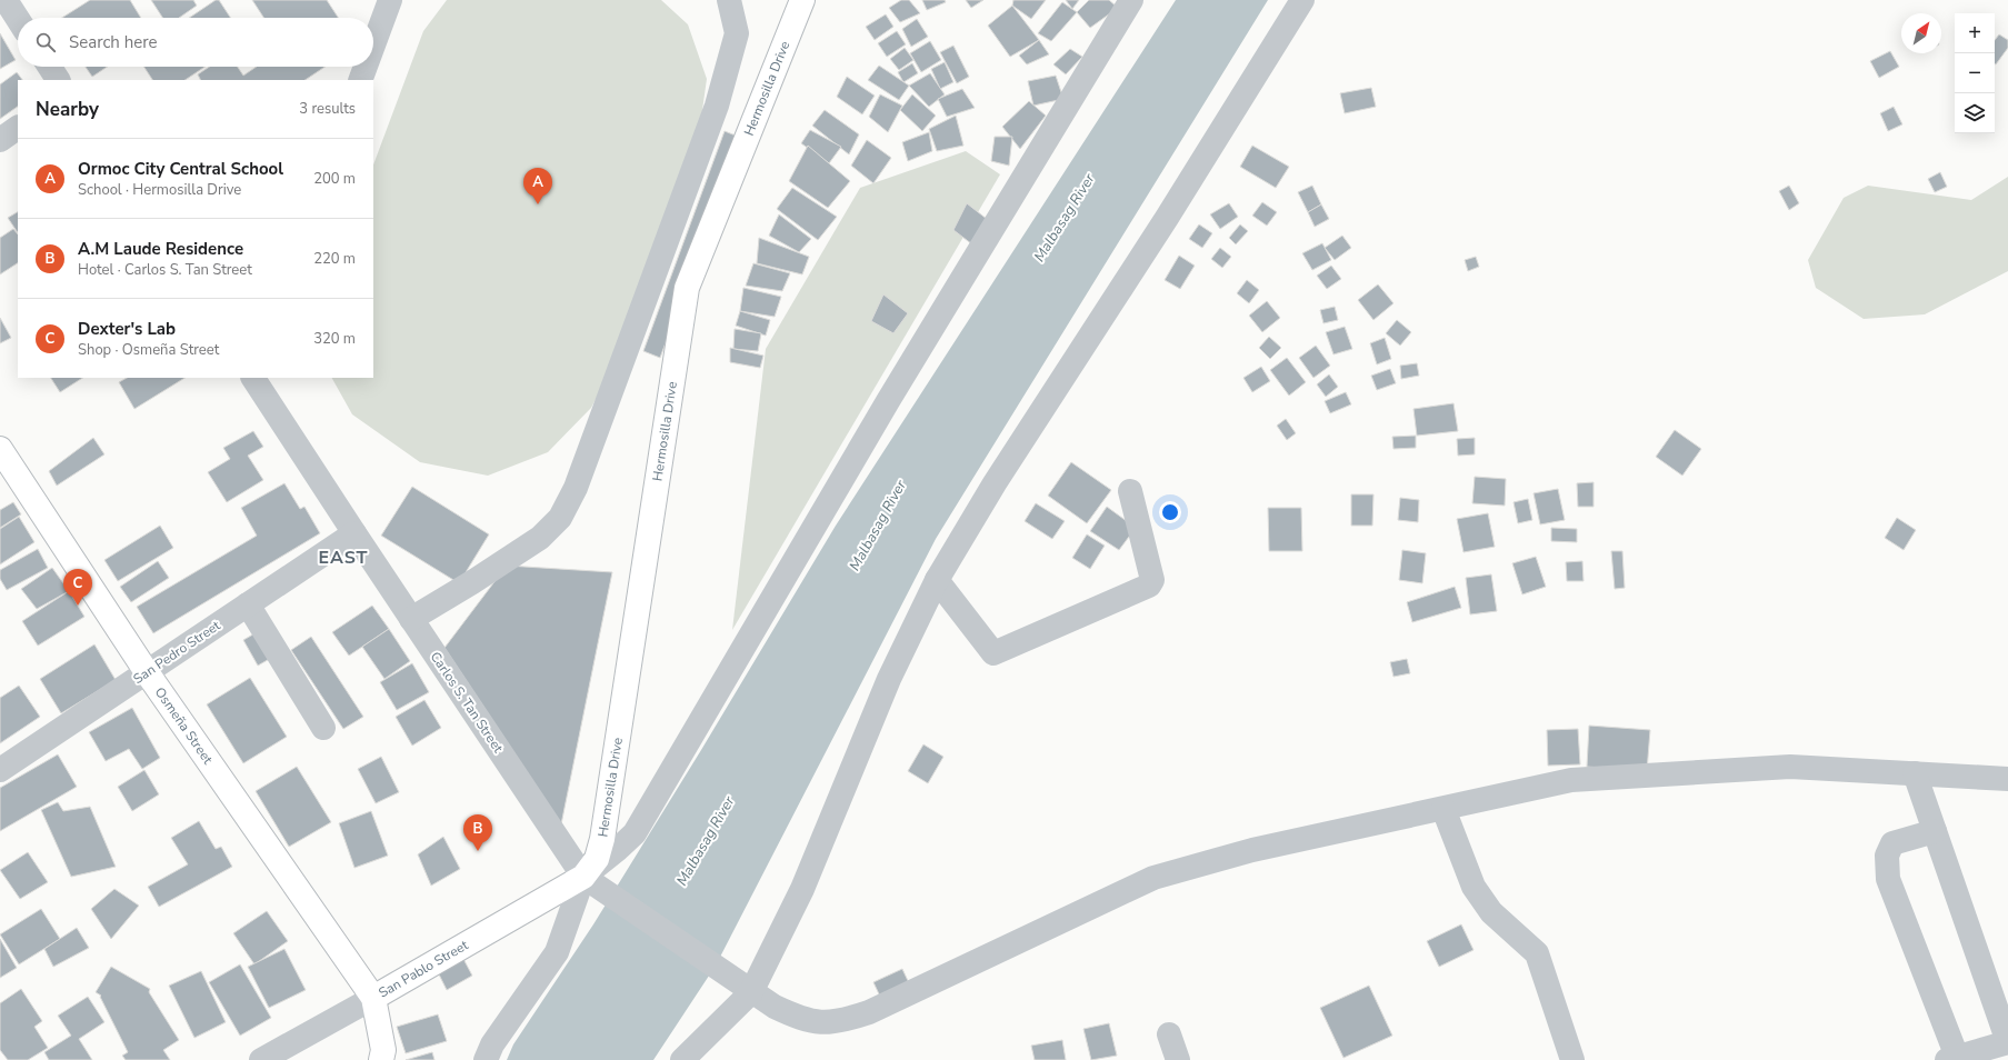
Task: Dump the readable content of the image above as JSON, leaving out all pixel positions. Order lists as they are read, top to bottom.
{
  "streets": {
    "main road": ["Hermosilla Drive", "Osmeña Street", "San Pablo Street"],
    "street": ["San Pedro Street", "Carlos S. Tan Street"]
  },
  "crossings": [
    ["Hermosilla Drive", "Carlos S. Tan Street"],
    ["Hermosilla Drive", "San Pablo Street"],
    ["San Pedro Street", "Carlos S. Tan Street"],
    ["San Pedro Street", "Osmeña Street"],
    ["Carlos S. Tan Street", "San Pablo Street"],
    ["Osmeña Street", "San Pablo Street"]
  ],
  "districts": ["EAST"],
  "water": ["Malbasag River"],
  "north": "top right",
  "page": {
    "map_buttons": ["+", "−"],
    "search": "Search here",
    "heading": ["Nearby", "3 results"],
    "list": [
      {
        "mark": "A",
        "name": "Ormoc City Central School",
        "note": "School · Hermosilla Drive",
        "value": "200 m"
      },
      {
        "mark": "B",
        "name": "A.M Laude Residence",
        "note": "Hotel · Carlos S. Tan Street",
        "value": "220 m"
      },
      {
        "mark": "C",
        "name": "Dexter's Lab",
        "note": "Shop · Osmeña Street",
        "value": "320 m"
      }
    ],
    "pins": ["A", "C", "B"]
  }
}
